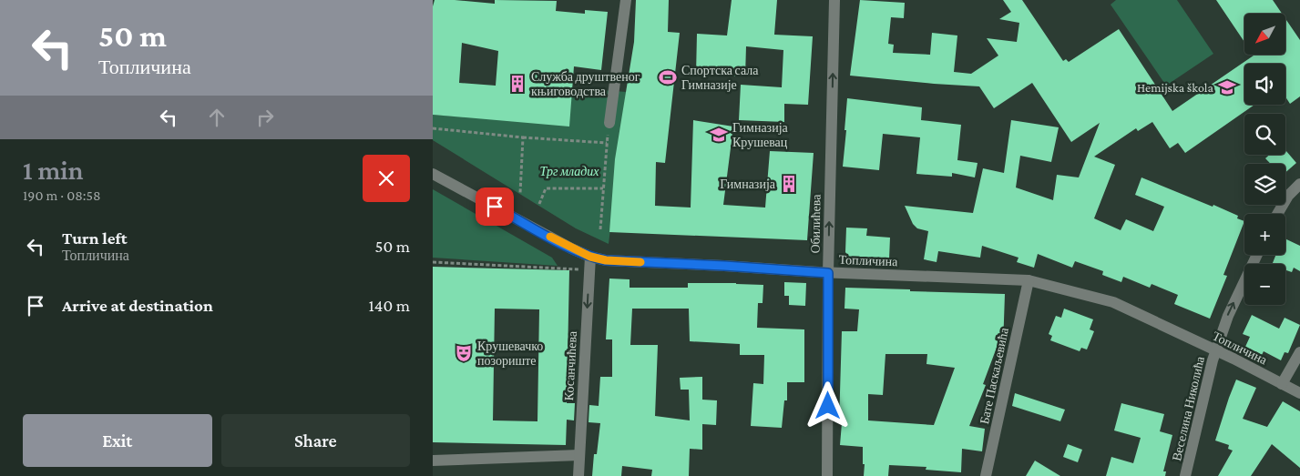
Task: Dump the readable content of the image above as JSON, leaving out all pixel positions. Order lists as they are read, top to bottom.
{
  "streets": {
    "street": [
      "Обилићева",
      "Топличина",
      "Косанчићева",
      "Бате Паскаљевића",
      "Веселина Николића"
    ]
  },
  "crossings": [
    ["Обилићева", "Топличина"],
    ["Топличина", "Косанчићева"],
    ["Топличина", "Бате Паскаљевића"],
    ["Топличина", "Веселина Николића"]
  ],
  "one_way": ["Обилићева", "Косанчићева", "Веселина Николића"],
  "parks": ["Трг младих"],
  "places": {
    "sports": ["Спортска сала Гимназије"],
    "building": ["Служба друштвеног књиговодства", "Гимназија"],
    "school or university": ["Hemijska škola", "Гимназија Крушевац"],
    "theatre": ["Крушевачко позориште"]
  },
  "north": "bottom left",
  "page": {
    "turn": ["50 m", "Топличина"],
    "map_buttons": ["+", "−"],
    "heading": ["1 min", "190 m · 08:58"],
    "list": [
      {
        "name": "Turn left",
        "note": "Топличина",
        "value": "50 m"
      },
      {
        "name": "Arrive at destination",
        "value": "140 m"
      }
    ],
    "buttons": ["Exit", "Share"]
  }
}
